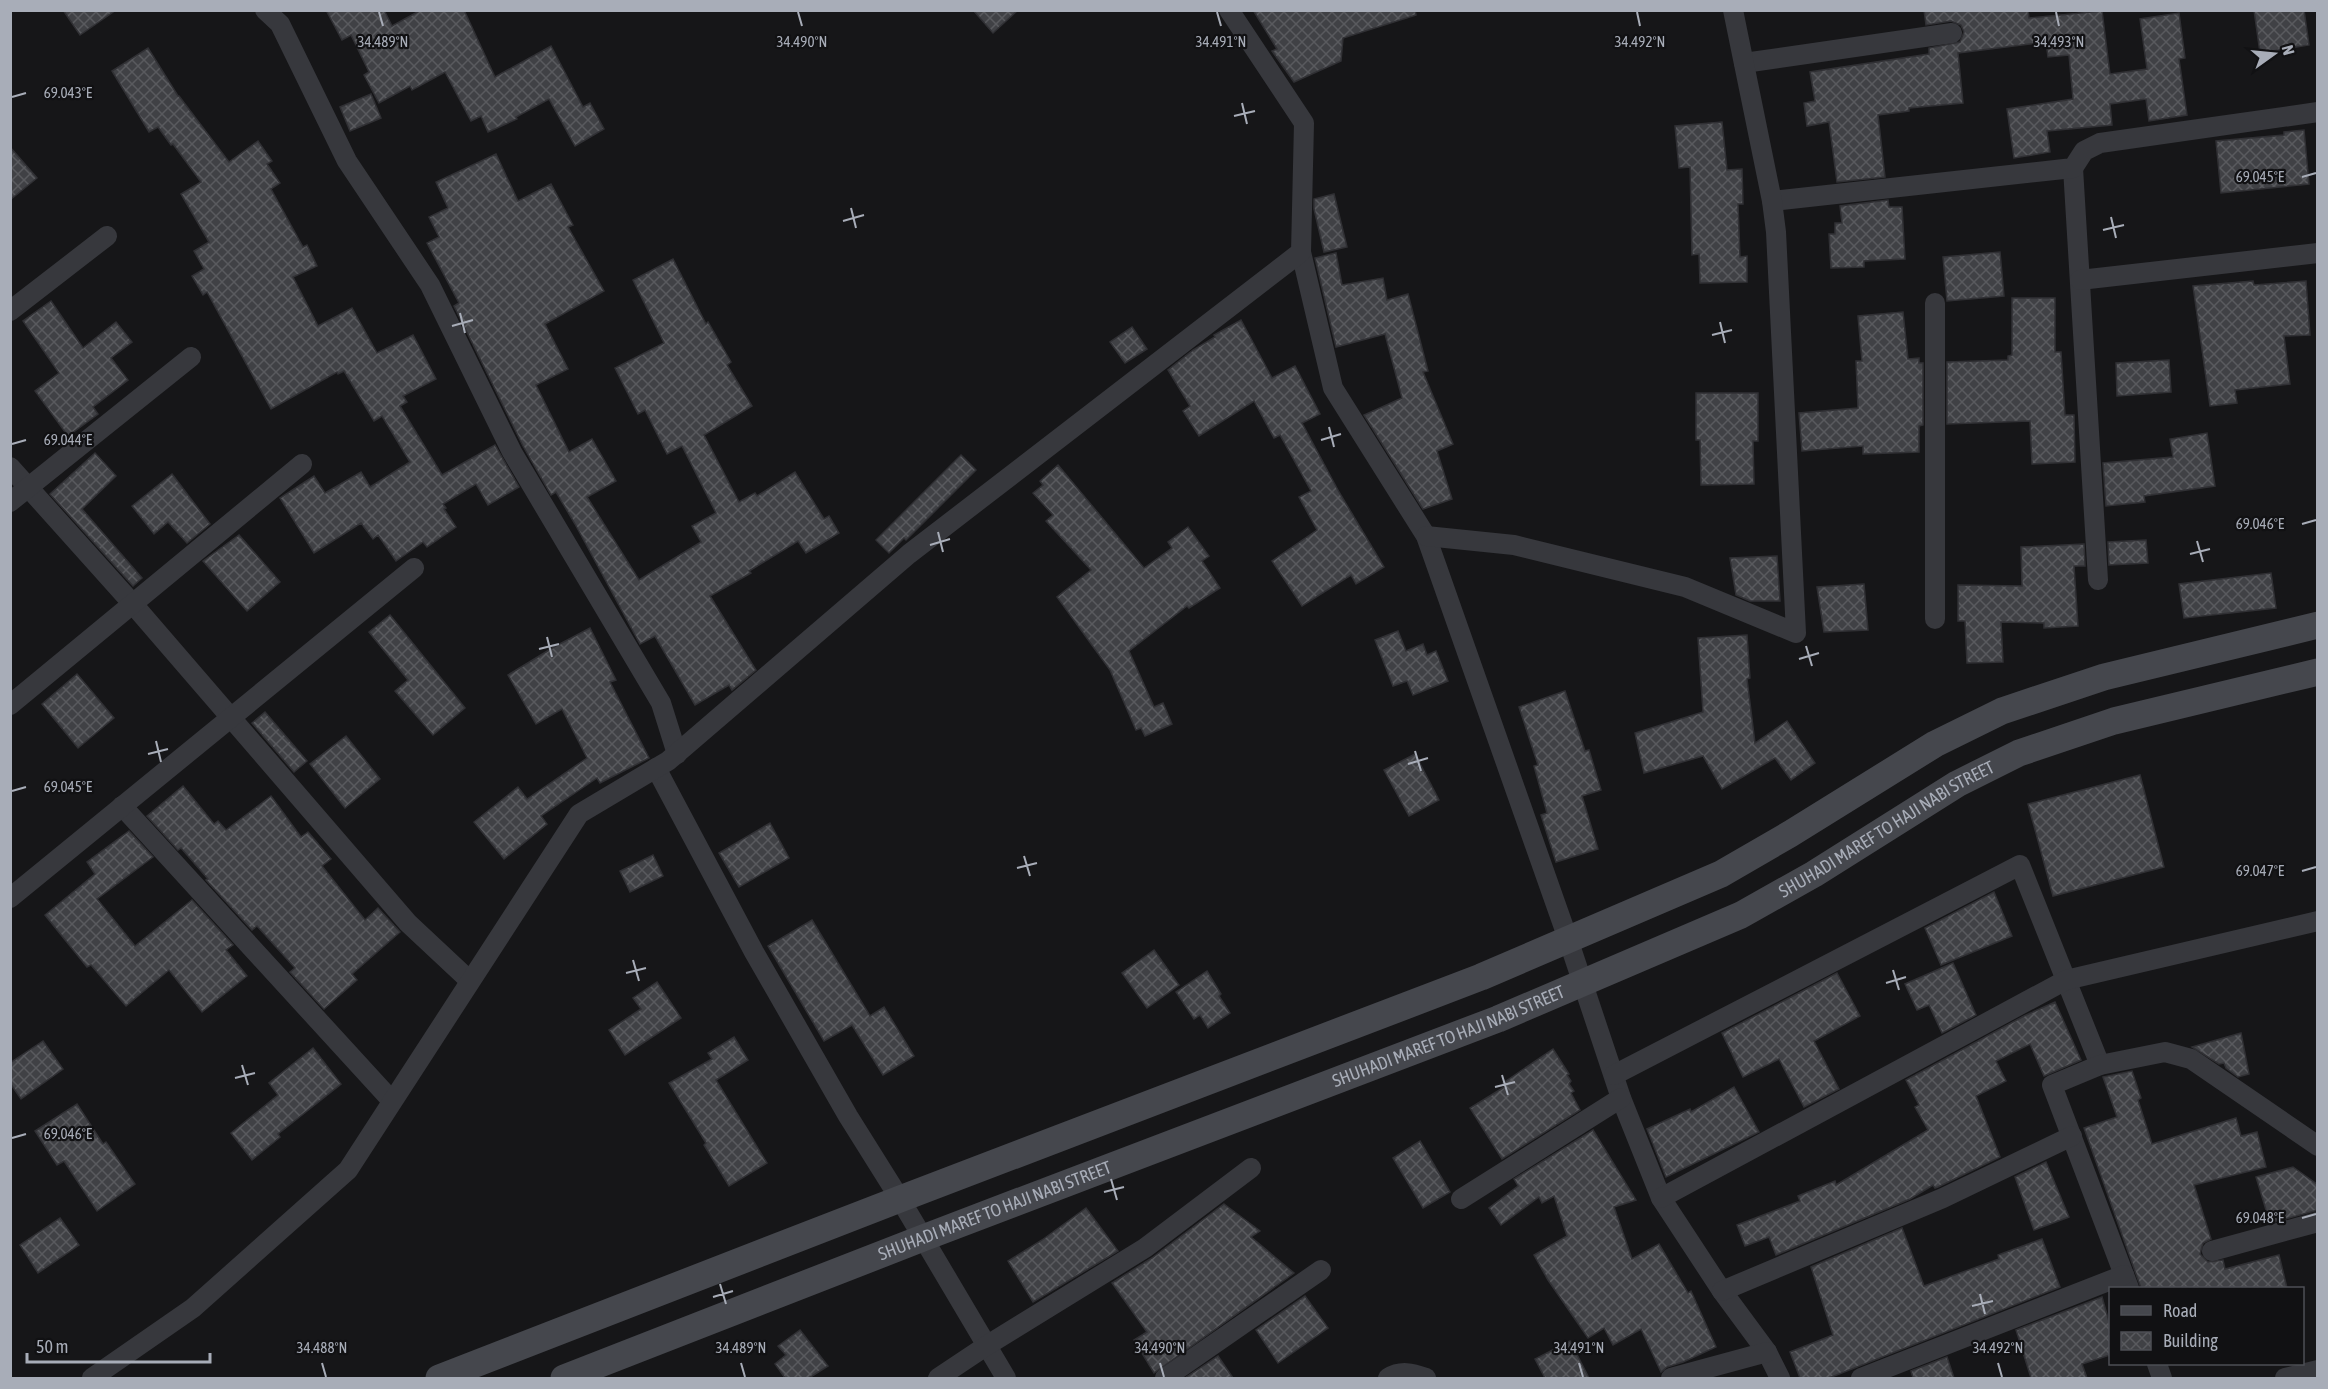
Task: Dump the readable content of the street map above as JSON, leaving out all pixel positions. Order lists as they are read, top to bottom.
{
  "streets": {
    "main road": ["SHUHADI MAREF TO HAJI NABI STREET"]
  },
  "legend": ["Road", "Building"],
  "scale_bar": "50 m",
  "north": "right",
  "coordinates": [
    "34.489°N",
    "34.490°N",
    "34.491°N",
    "34.492°N",
    "34.493°N",
    "69.043°E",
    "69.045°E",
    "69.044°E",
    "69.046°E",
    "69.047°E",
    "69.048°E",
    "34.488°N"
  ]
}
